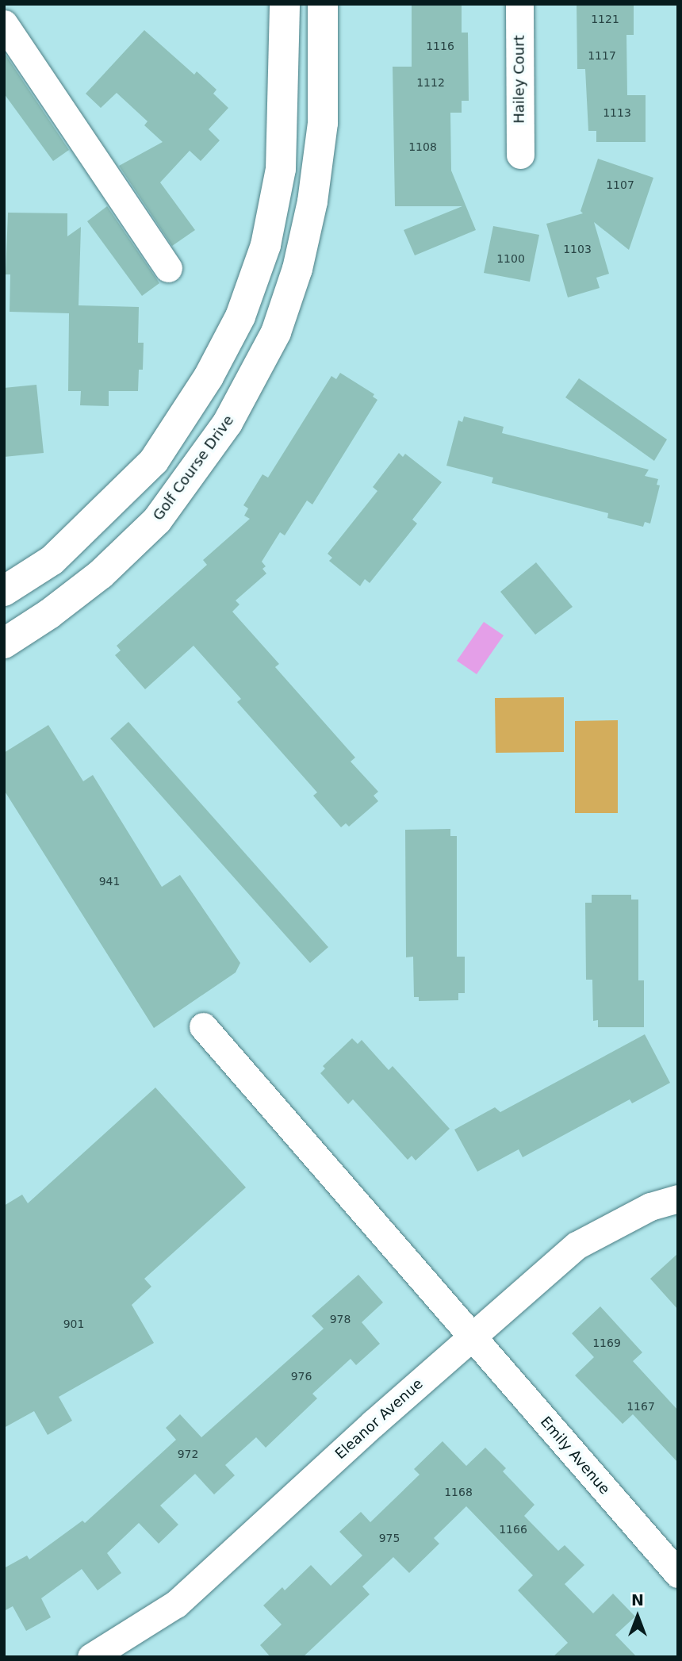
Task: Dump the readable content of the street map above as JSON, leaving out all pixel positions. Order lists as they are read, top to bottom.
{
  "streets": {
    "street": [
      "Hailey Court",
      "Golf Course Drive",
      "Eleanor Avenue",
      "Emily Avenue"
    ]
  },
  "crossings": [
    ["Eleanor Avenue", "Emily Avenue"]
  ],
  "house_numbers": [
    "1121",
    "1116",
    "1117",
    "1112",
    "1113",
    "1108",
    "1107",
    "1103",
    "1100",
    "941",
    "978",
    "901",
    "1169",
    "976",
    "1167",
    "972",
    "1168",
    "1166",
    "975"
  ],
  "north": "top"
}
